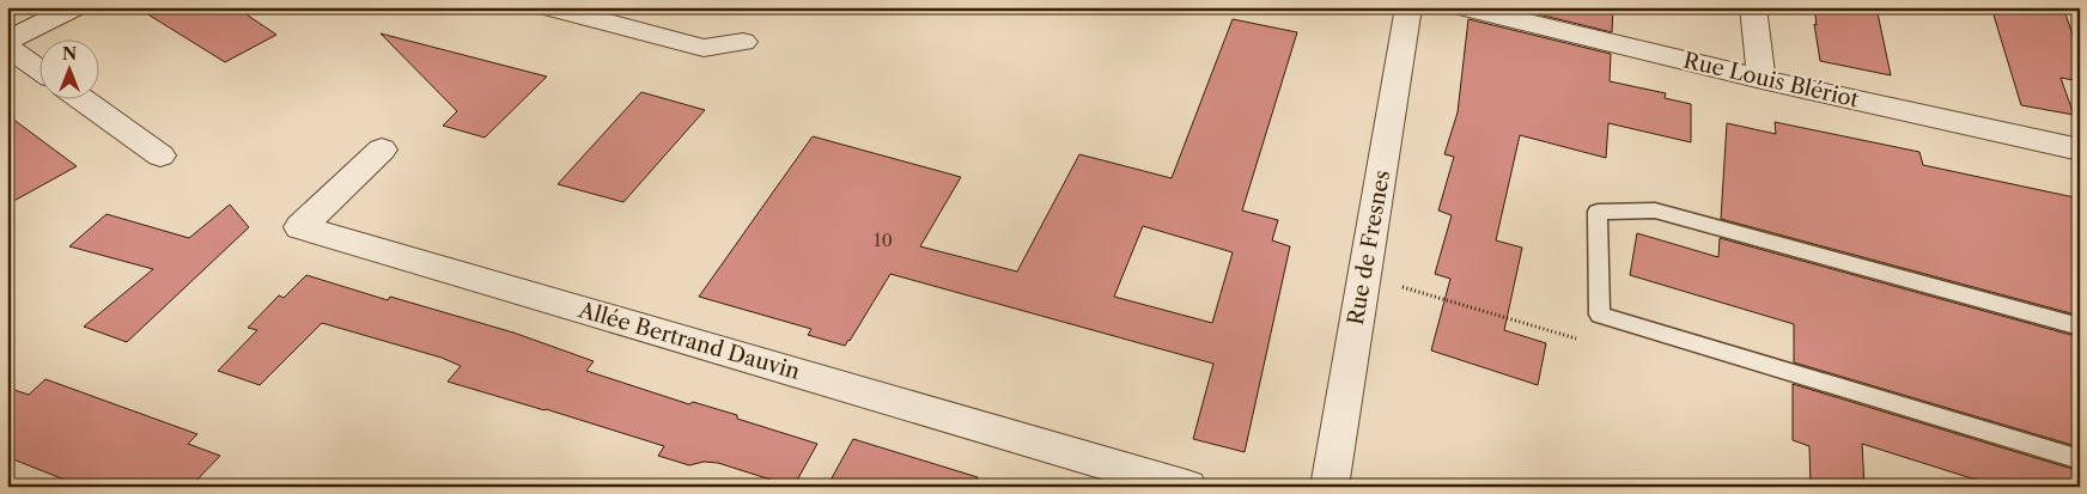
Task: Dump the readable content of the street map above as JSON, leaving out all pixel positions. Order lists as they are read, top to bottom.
{
  "streets": {
    "street": ["Rue Louis Blériot", "Rue de Fresnes", "Allée Bertrand Dauvin"]
  },
  "house_numbers": ["10"],
  "north": "top"
}
